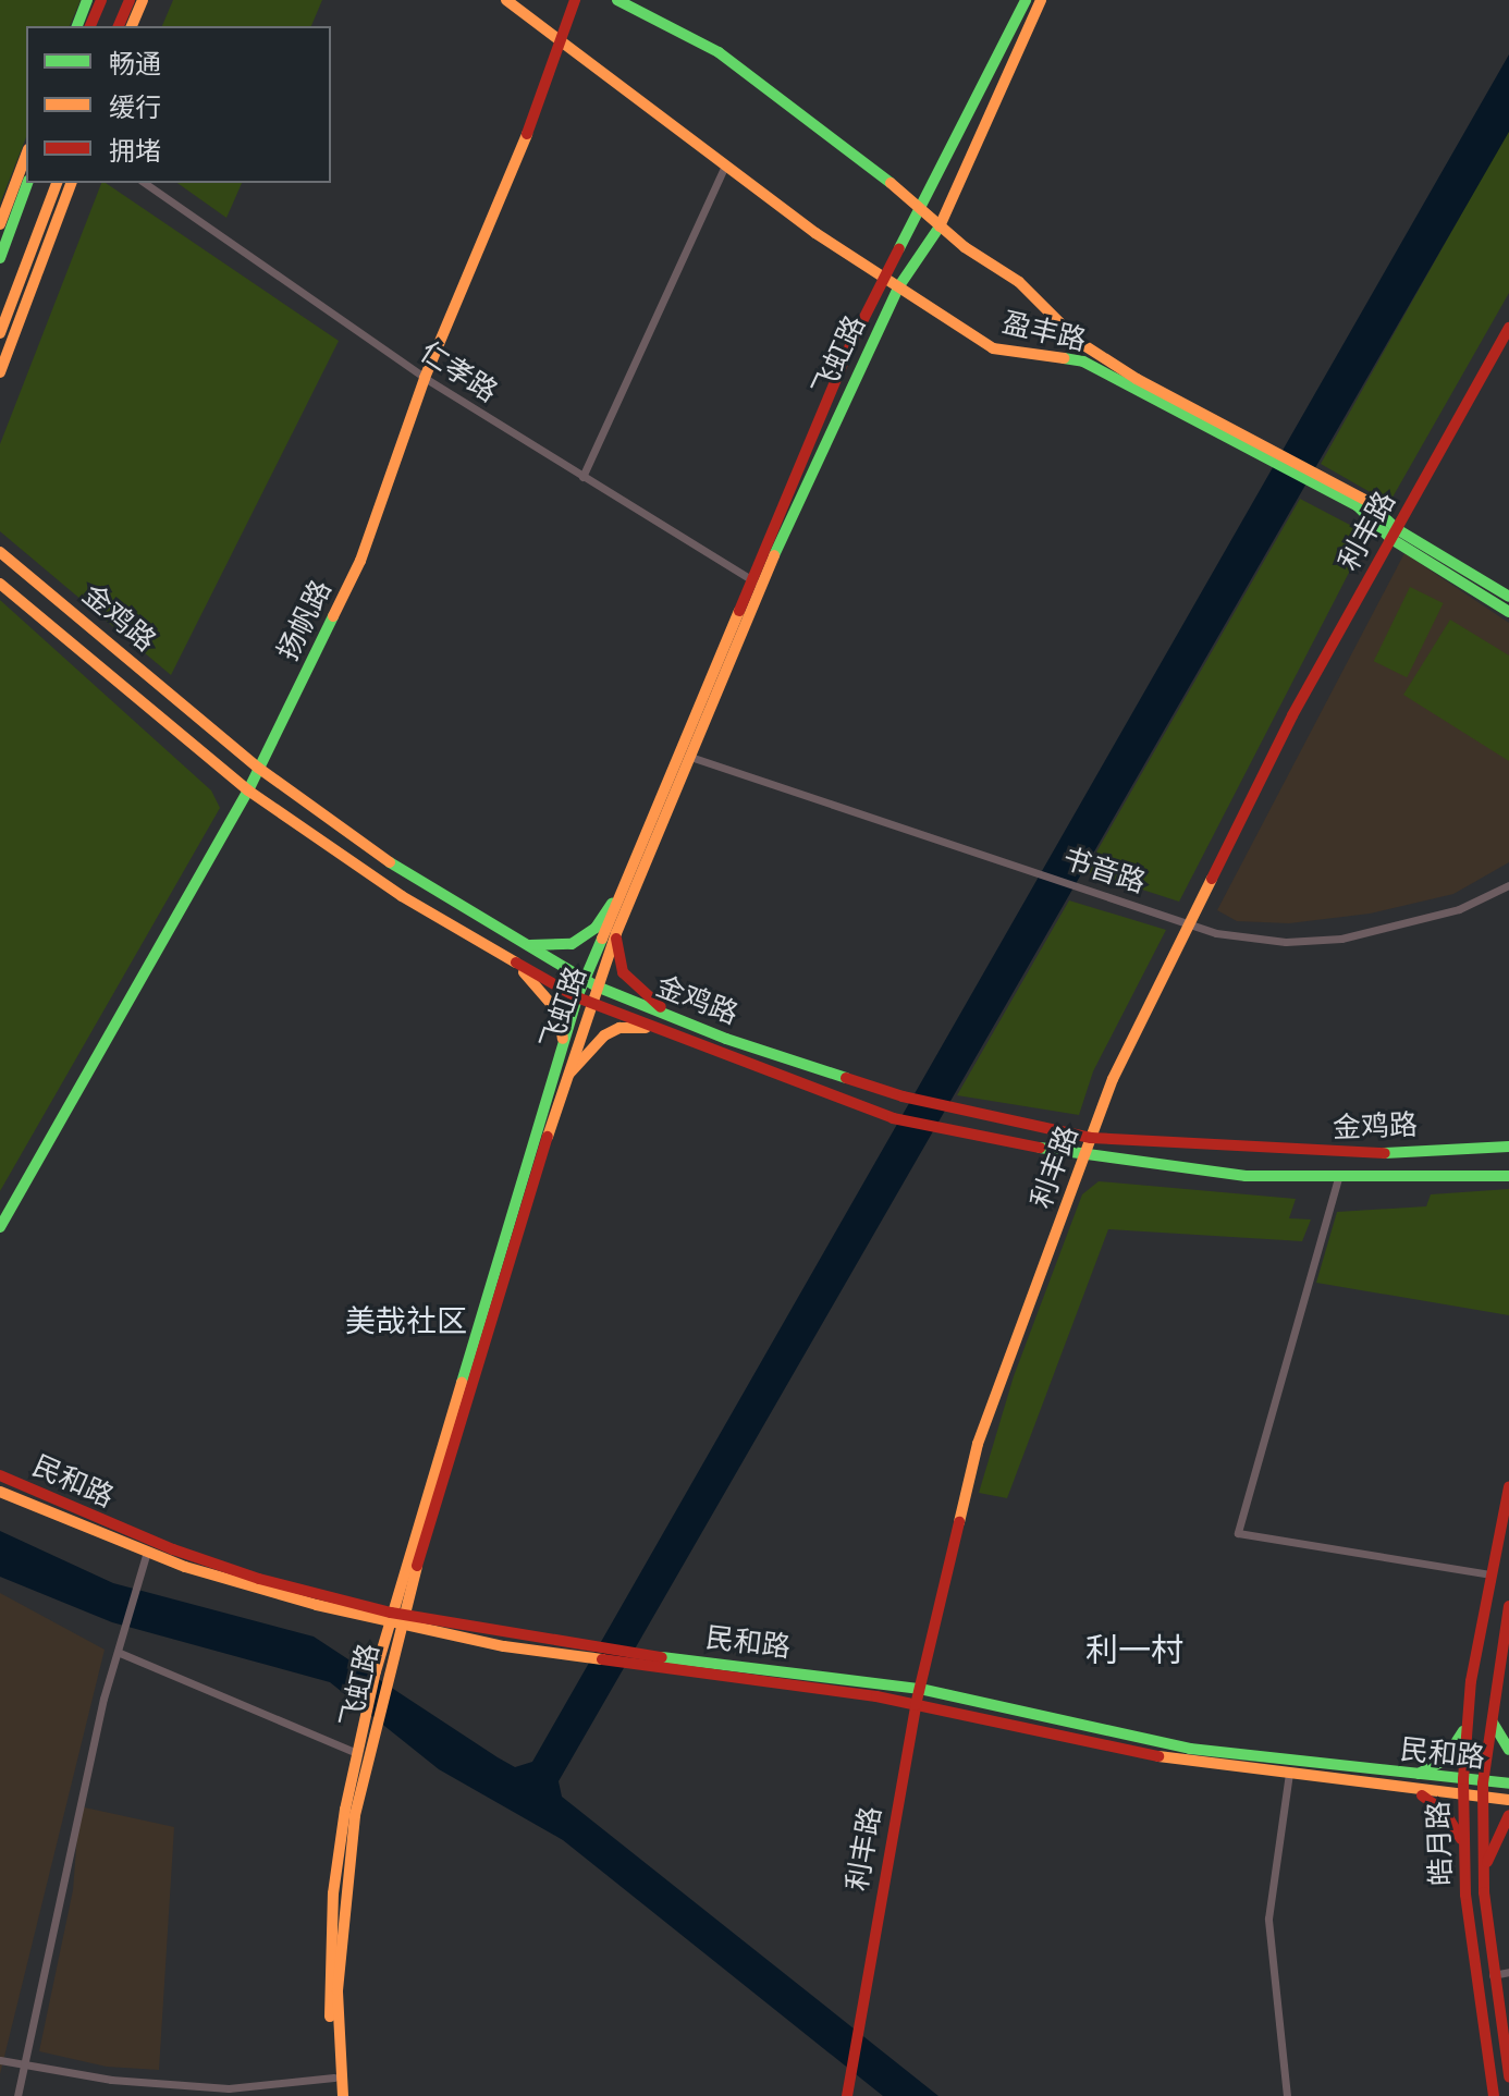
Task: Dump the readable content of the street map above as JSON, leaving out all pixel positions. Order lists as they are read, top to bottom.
{
  "streets": {
    "main road": [
      "盈丰路",
      "飞虹路",
      "利丰路",
      "金鸡路",
      "扬帆路",
      "民和路",
      "皓月路"
    ],
    "street": ["仁孝路", "书音路"]
  },
  "crossings": [
    ["盈丰路", "飞虹路"],
    ["盈丰路", "利丰路"],
    ["盈丰路", "扬帆路"],
    ["飞虹路", "仁孝路"],
    ["飞虹路", "金鸡路"],
    ["飞虹路", "书音路"],
    ["飞虹路", "民和路"],
    ["仁孝路", "扬帆路"],
    ["利丰路", "金鸡路"],
    ["利丰路", "书音路"],
    ["利丰路", "民和路"],
    ["金鸡路", "扬帆路"],
    ["民和路", "皓月路"]
  ],
  "districts": ["美哉社区", "利一村"],
  "legend": ["畅通", "缓行", "拥堵"]
}
